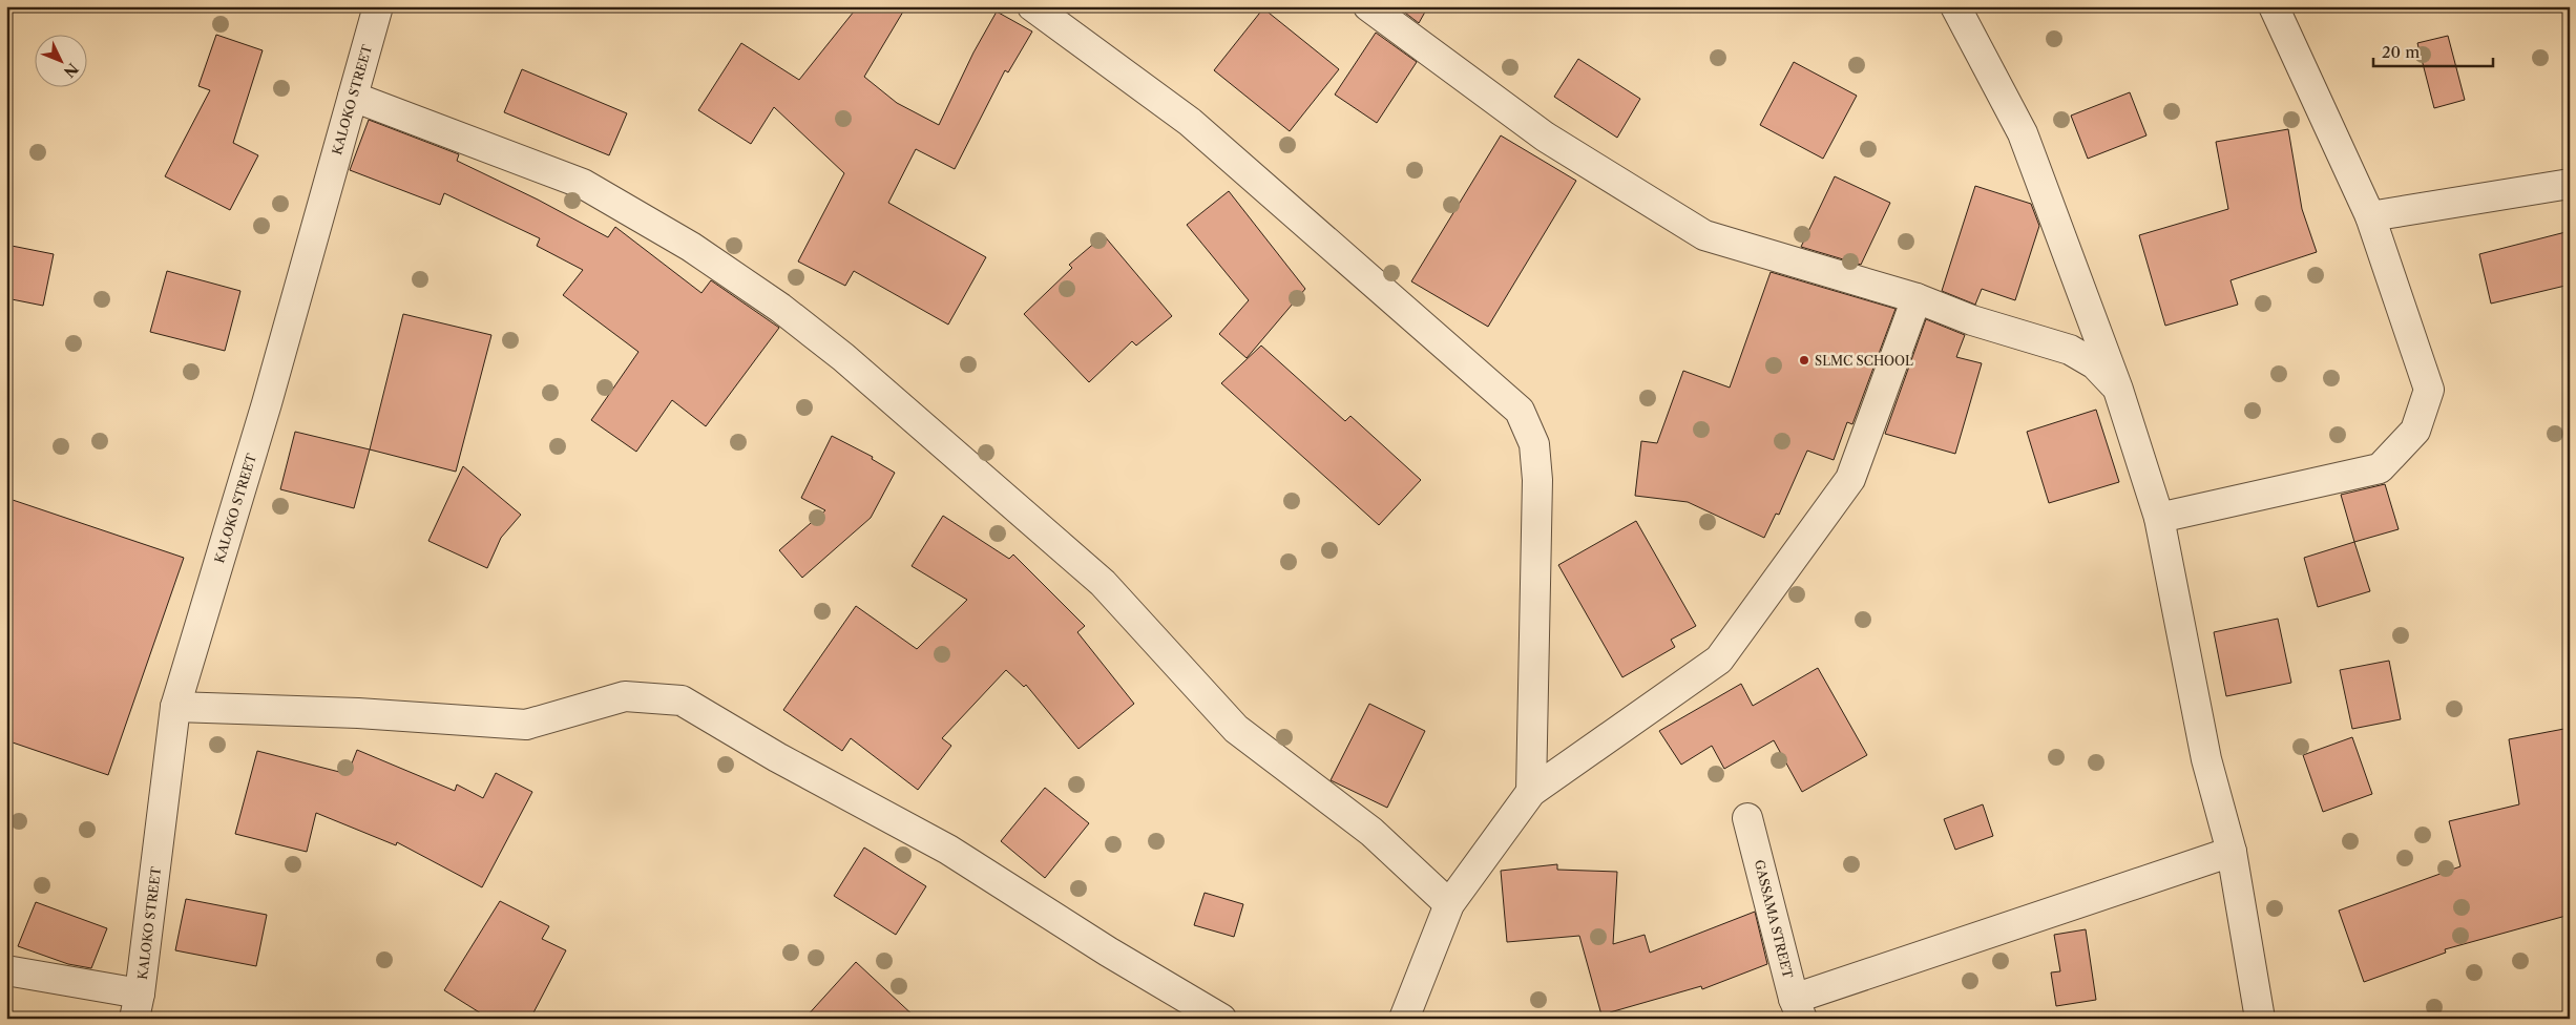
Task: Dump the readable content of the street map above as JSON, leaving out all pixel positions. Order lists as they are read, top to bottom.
{
  "streets": {
    "street": ["KALOKO STREET", "GASSAMA STREET"]
  },
  "places": ["SLMC SCHOOL"],
  "scale_bar": "20 m",
  "north": "bottom right"
}
